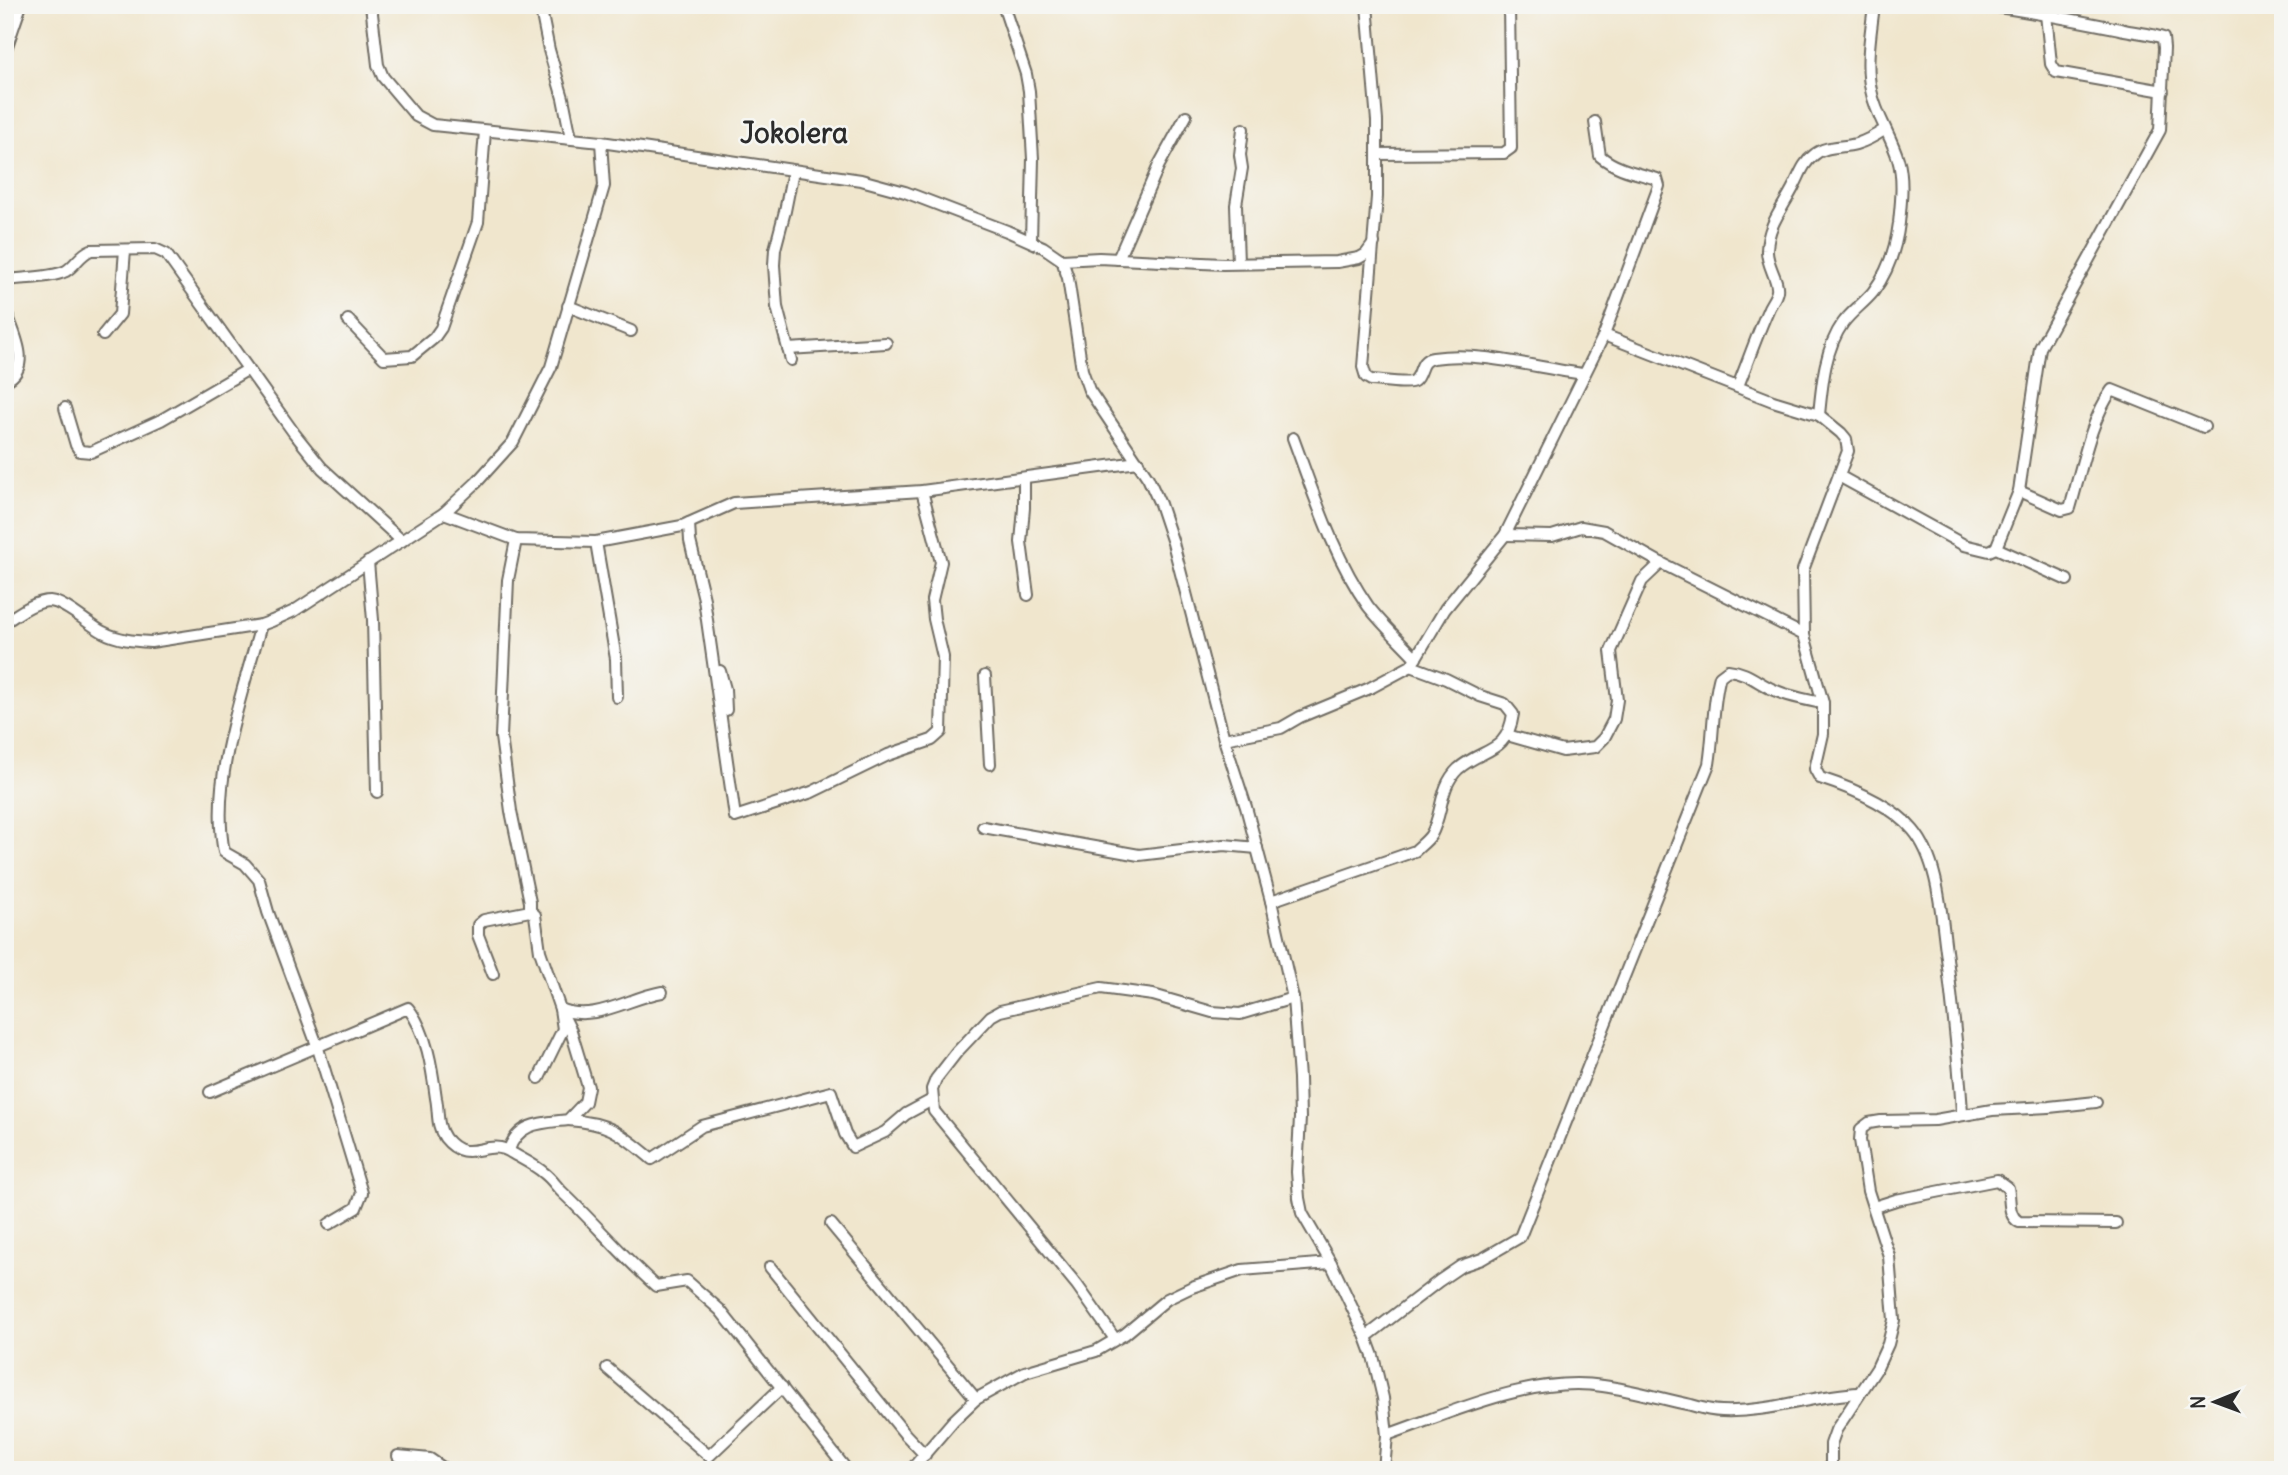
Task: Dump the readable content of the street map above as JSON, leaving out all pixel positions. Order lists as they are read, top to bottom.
{
  "districts": ["Jokolera"],
  "north": "left"
}
